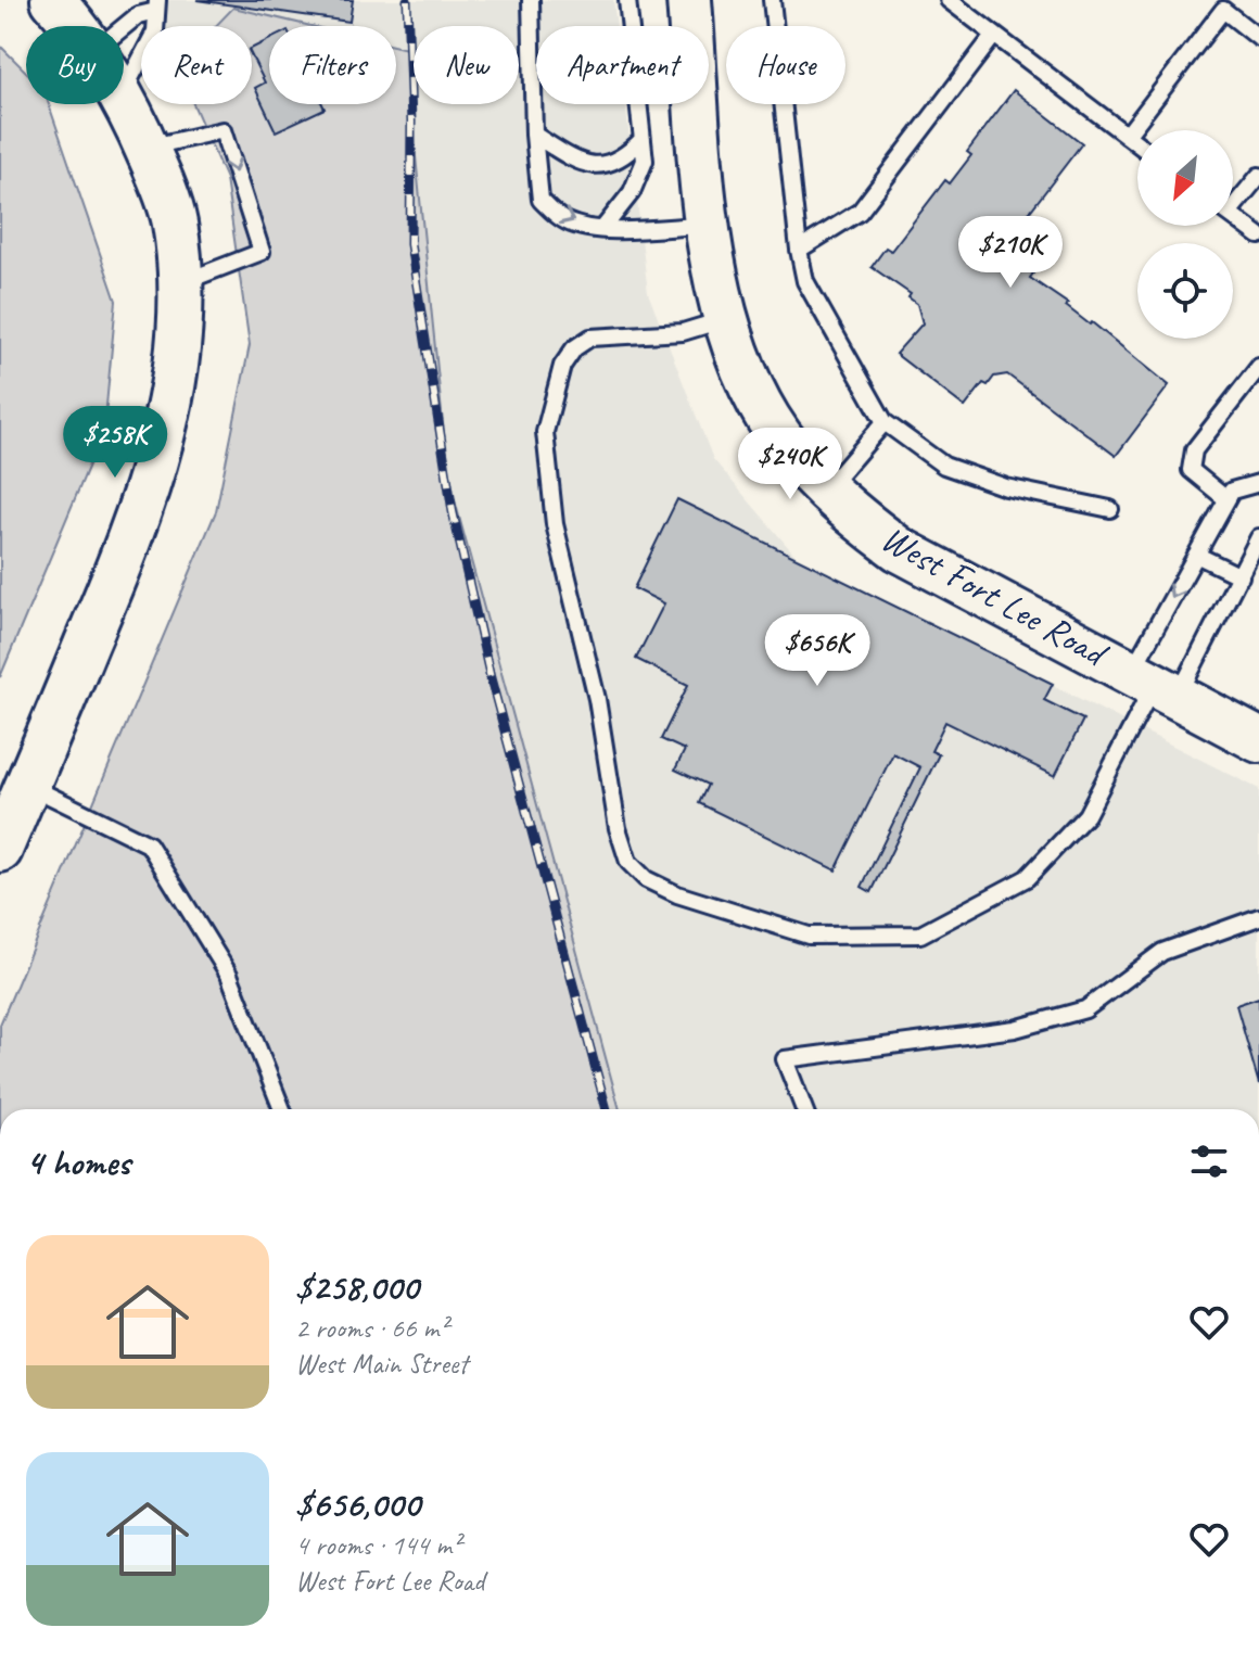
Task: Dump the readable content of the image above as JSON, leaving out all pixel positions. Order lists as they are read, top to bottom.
{
  "streets": {
    "main road": ["West Fort Lee Road"]
  },
  "north": "bottom left",
  "page": {
    "chip": [
      "Buy",
      "Rent",
      "Filters",
      "New",
      "Apartment",
      "House"
    ],
    "price": [
      "$210K",
      "$258K",
      "$240K",
      "$656K"
    ],
    "heading": "4 homes",
    "list": [
      {
        "name": "$258,000",
        "note": "2 rooms · 66 m² · West Main Street"
      },
      {
        "name": "$656,000",
        "note": "4 rooms · 144 m² · West Fort Lee Road"
      }
    ]
  }
}
